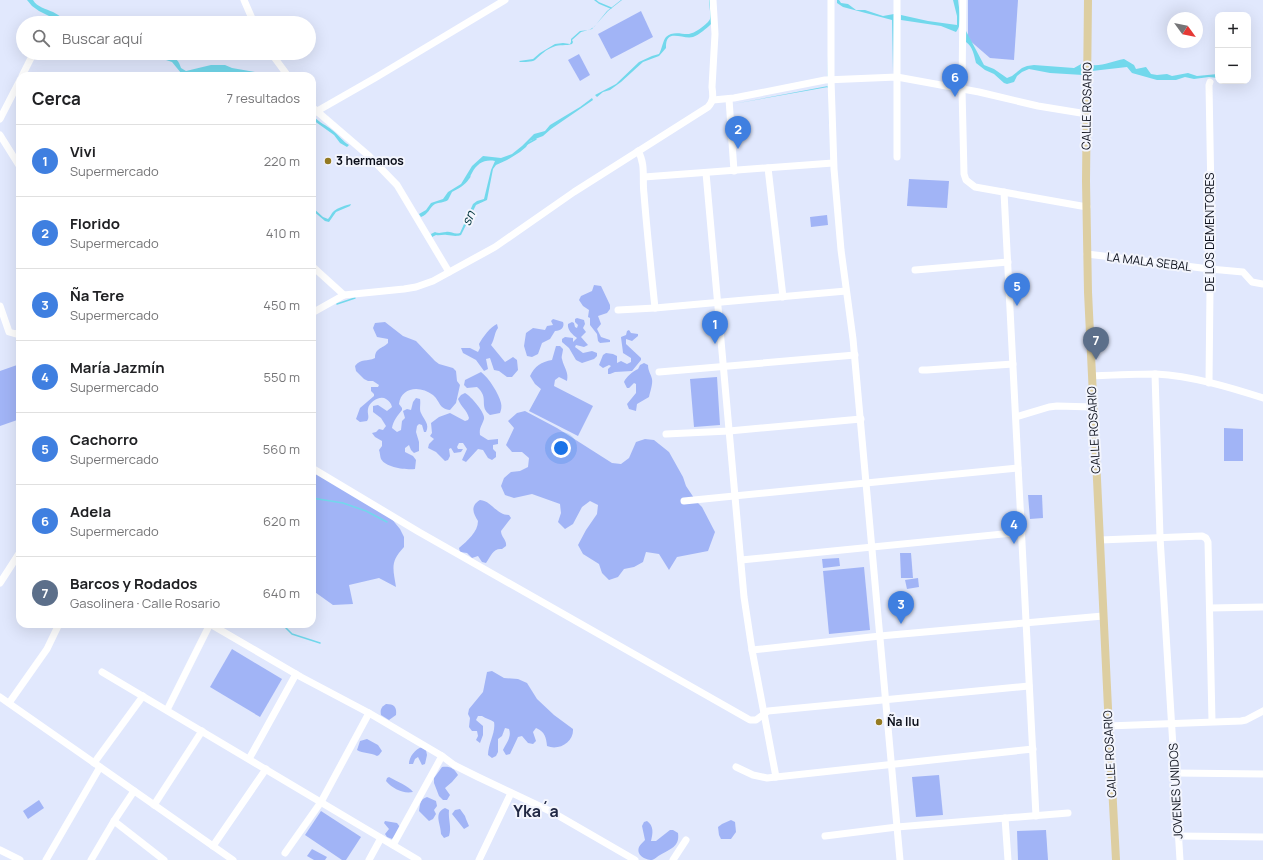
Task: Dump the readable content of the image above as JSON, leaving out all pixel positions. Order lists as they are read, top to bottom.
{
  "streets": {
    "main road": ["CALLE ROSARIO"],
    "street": ["DE LOS DEMENTORES", "LA MALA SEBAL", "JOVENES UNIDOS"]
  },
  "crossings": [
    ["CALLE ROSARIO", "LA MALA SEBAL"],
    ["DE LOS DEMENTORES", "LA MALA SEBAL"]
  ],
  "districts": ["Yka´a"],
  "water": ["sn"],
  "places": ["3 hermanos", "Ña Ilu"],
  "north": "bottom right",
  "page": {
    "map_buttons": ["+", "−"],
    "search": "Buscar aquí",
    "pins": [
      "6",
      "2",
      "5",
      "1",
      "7",
      "4",
      "3"
    ],
    "heading": ["Cerca", "7 resultados"],
    "list": [
      {
        "mark": "1",
        "name": "Vivi",
        "note": "Supermercado",
        "value": "220 m"
      },
      {
        "mark": "2",
        "name": "Florido",
        "note": "Supermercado",
        "value": "410 m"
      },
      {
        "mark": "3",
        "name": "Ña Tere",
        "note": "Supermercado",
        "value": "450 m"
      },
      {
        "mark": "4",
        "name": "María Jazmín",
        "note": "Supermercado",
        "value": "550 m"
      },
      {
        "mark": "5",
        "name": "Cachorro",
        "note": "Supermercado",
        "value": "560 m"
      },
      {
        "mark": "6",
        "name": "Adela",
        "note": "Supermercado",
        "value": "620 m"
      },
      {
        "mark": "7",
        "name": "Barcos y Rodados",
        "note": "Gasolinera · Calle Rosario",
        "value": "640 m"
      }
    ]
  }
}
